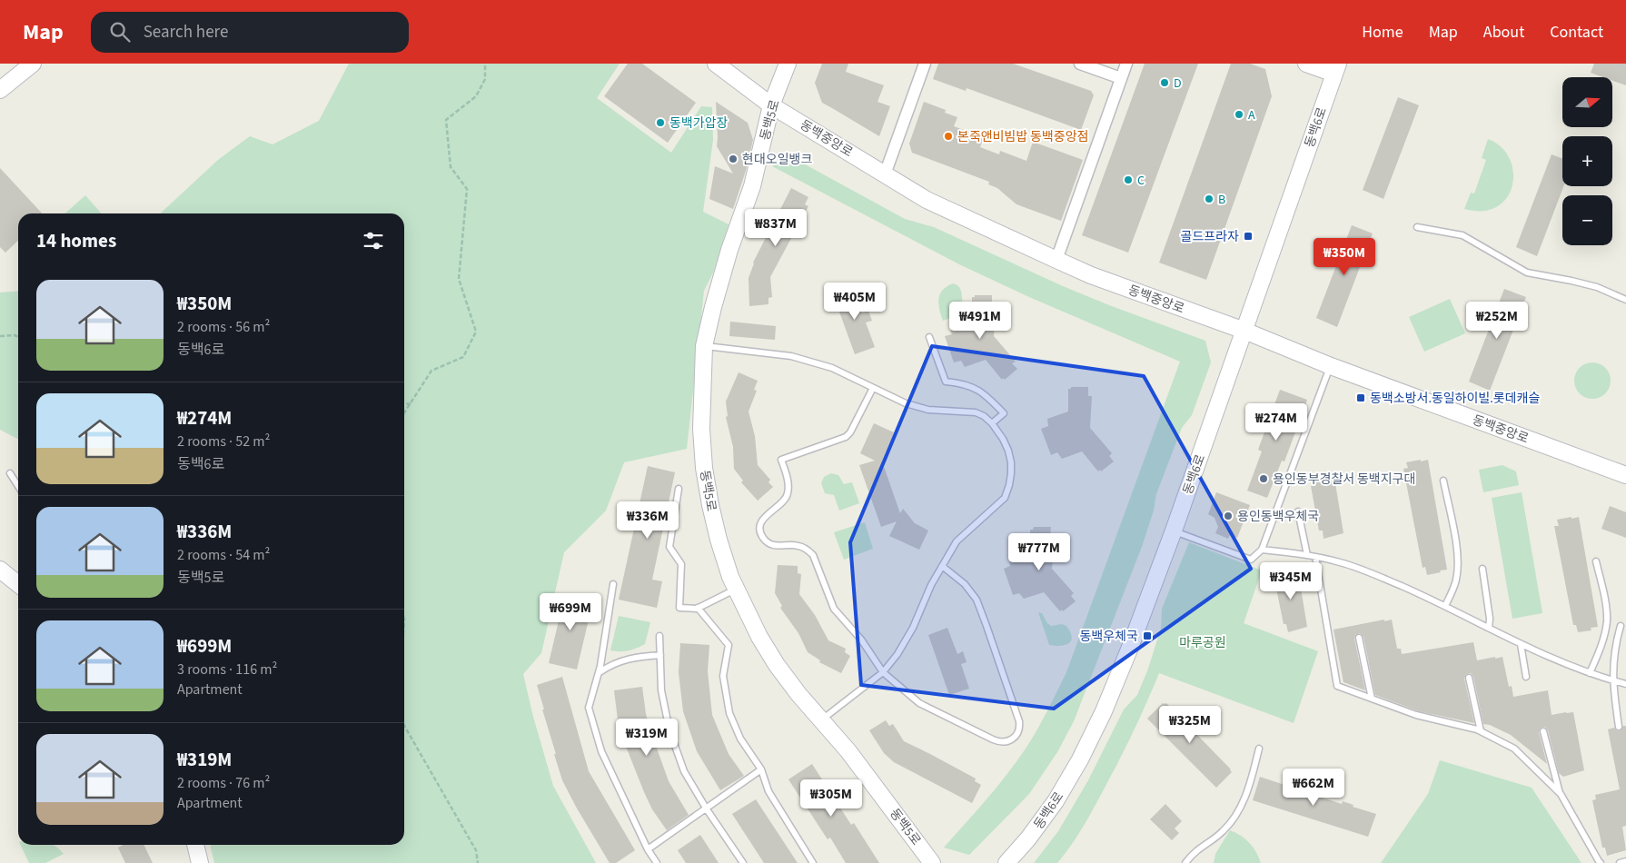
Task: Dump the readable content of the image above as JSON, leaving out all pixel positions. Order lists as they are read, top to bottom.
{
  "streets": {
    "street": ["동백5로", "동백6로", "동백중앙로"]
  },
  "crossings": [
    ["동백5로", "동백중앙로"],
    ["동백6로", "동백중앙로"]
  ],
  "parks": ["마루공원"],
  "places": {
    "other": [
      "D",
      "A",
      "동백가압장",
      "본죽앤비빔밥 동백중앙점",
      "현대오일뱅크",
      "C",
      "B",
      "용인동부경찰서 동백지구대",
      "용인동백우체국"
    ],
    "transit": ["골드프라자", "동백소방서.동일하이빌.롯데캐슬", "동백우체국"]
  },
  "north": "right",
  "page": {
    "header": "Map",
    "search": "Search here",
    "nav": [
      "Home",
      "Map",
      "About",
      "Contact"
    ],
    "map_buttons": ["+", "−"],
    "price": [
      "₩837M",
      "₩350M",
      "₩405M",
      "₩491M",
      "₩252M",
      "₩274M",
      "₩336M",
      "₩777M",
      "₩345M",
      "₩699M",
      "₩325M",
      "₩319M",
      "₩662M",
      "₩305M"
    ],
    "heading": "14 homes",
    "list": [
      {
        "name": "₩350M",
        "note": "2 rooms · 56 m² · 동백6로"
      },
      {
        "name": "₩274M",
        "note": "2 rooms · 52 m² · 동백6로"
      },
      {
        "name": "₩336M",
        "note": "2 rooms · 54 m² · 동백5로"
      },
      {
        "name": "₩699M",
        "note": "3 rooms · 116 m² · Apartment"
      },
      {
        "name": "₩319M",
        "note": "2 rooms · 76 m² · Apartment"
      }
    ]
  }
}
